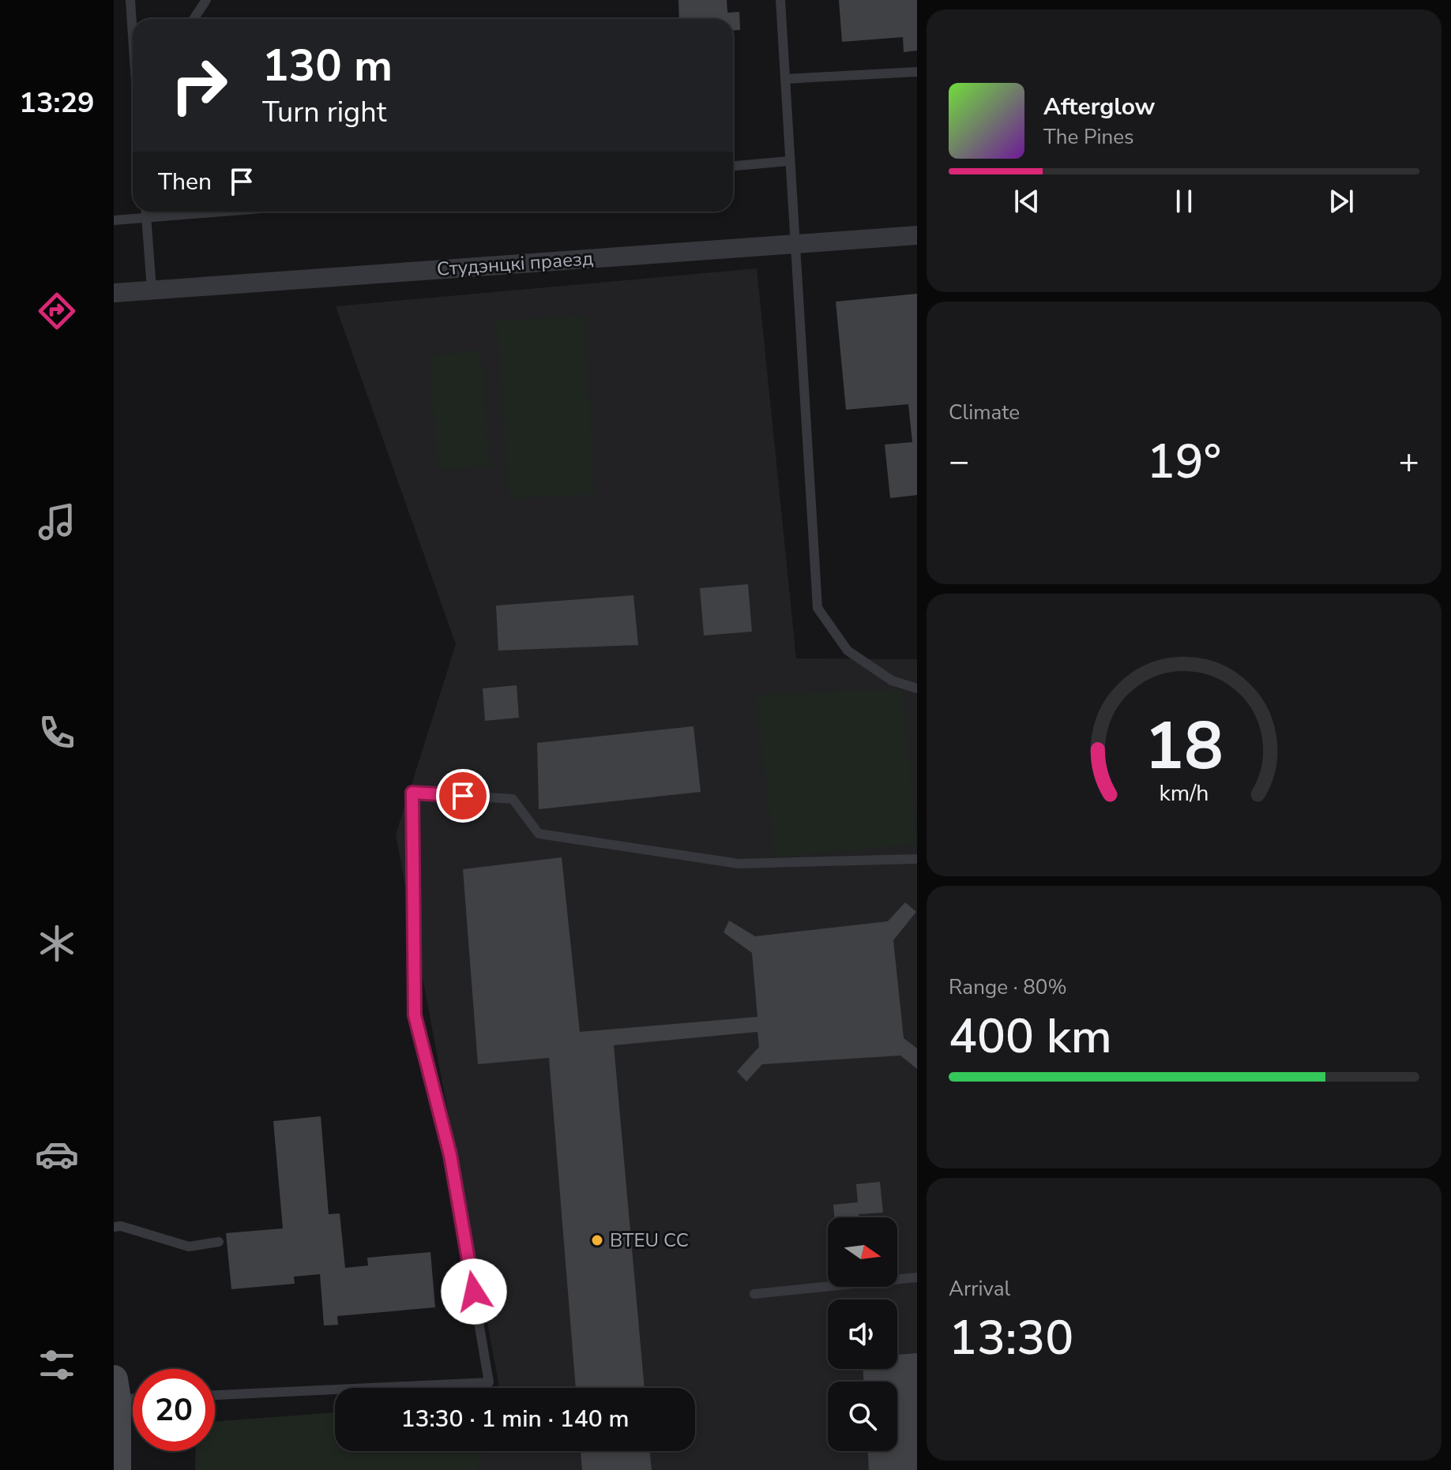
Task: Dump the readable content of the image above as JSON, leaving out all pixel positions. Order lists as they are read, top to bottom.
{
  "streets": {
    "street": ["Студэнцкі праезд"]
  },
  "places": ["BTEU CC"],
  "north": "right",
  "page": {
    "tabs": "13:29",
    "turn": ["130 m", "Turn right"],
    "song": ["Afterglow", "The Pines"],
    "then": "Then",
    "tile": [
      "Climate",
      ["Range · 80%", "400 km"],
      ["Arrival", "13:30"]
    ],
    "heat": ["−", "19°", "+"],
    "limit": "20",
    "trip": "13:30 · 1 min · 140 m",
    "gauge": ["18", "km/h"]
  }
}
